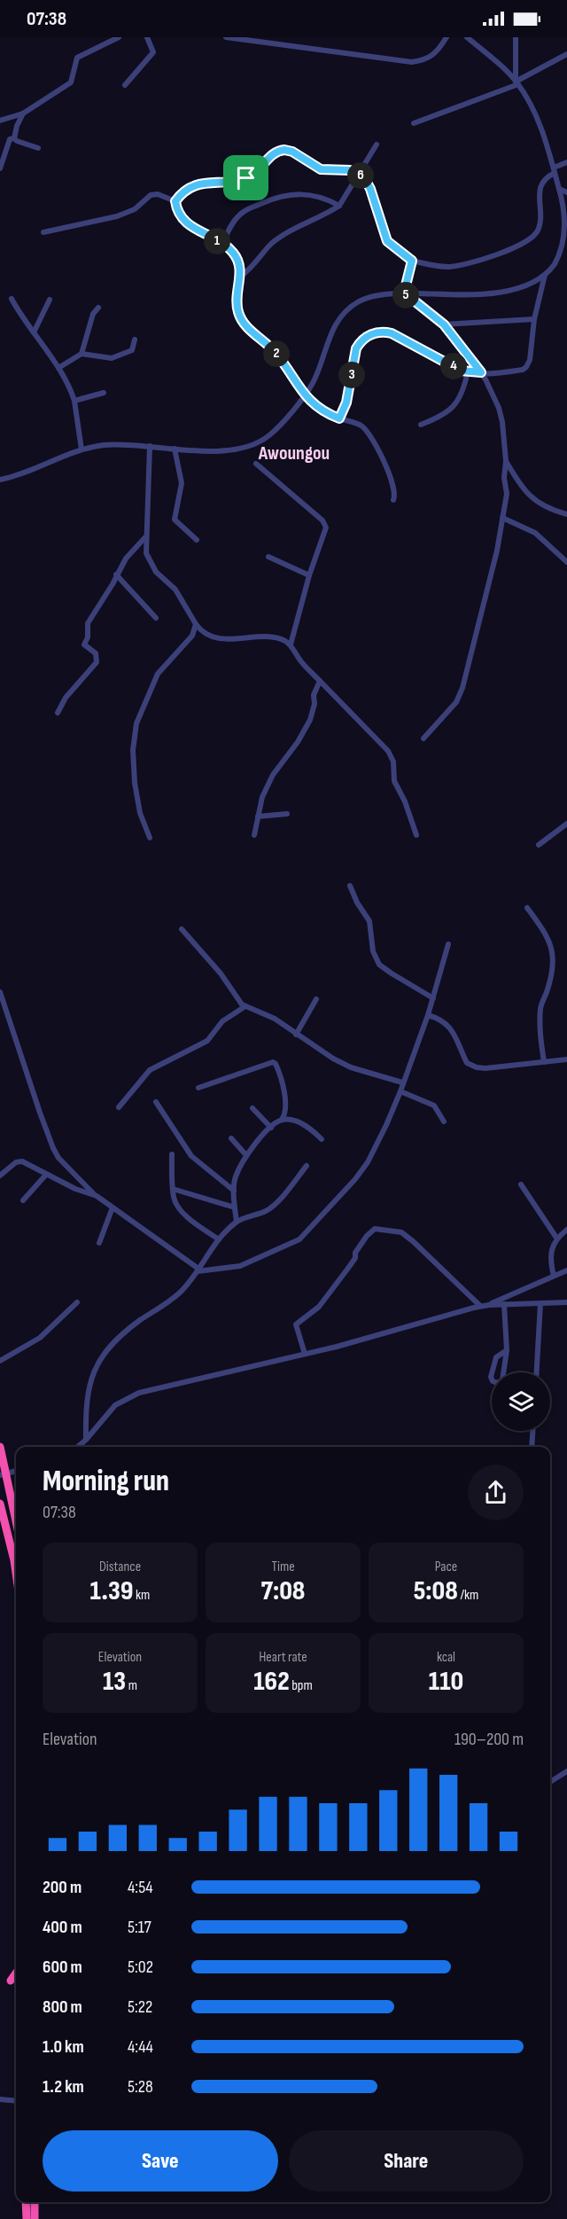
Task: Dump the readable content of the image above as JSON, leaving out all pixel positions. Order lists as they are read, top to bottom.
{
  "districts": ["Awoungou"],
  "page": {
    "status": "07:38",
    "pins": [
      "6",
      "1",
      "5",
      "2",
      "4",
      "3"
    ],
    "heading": ["Morning run", "07:38"],
    "stats": [
      ["Distance", "1.39 km"],
      ["Time", "7:08"],
      ["Pace", "5:08 /km"],
      ["Elevation", "13 m"],
      ["Heart rate", "162 bpm"],
      ["kcal", "110"]
    ],
    "chart": ["Elevation", "190–200 m"],
    "list": [
      {
        "name": "200 m",
        "note": "4:54"
      },
      {
        "name": "400 m",
        "note": "5:17"
      },
      {
        "name": "600 m",
        "note": "5:02"
      },
      {
        "name": "800 m",
        "note": "5:22"
      },
      {
        "name": "1.0 km",
        "note": "4:44"
      },
      {
        "name": "1.2 km",
        "note": "5:28"
      }
    ],
    "buttons": ["Save", "Share"]
  }
}
